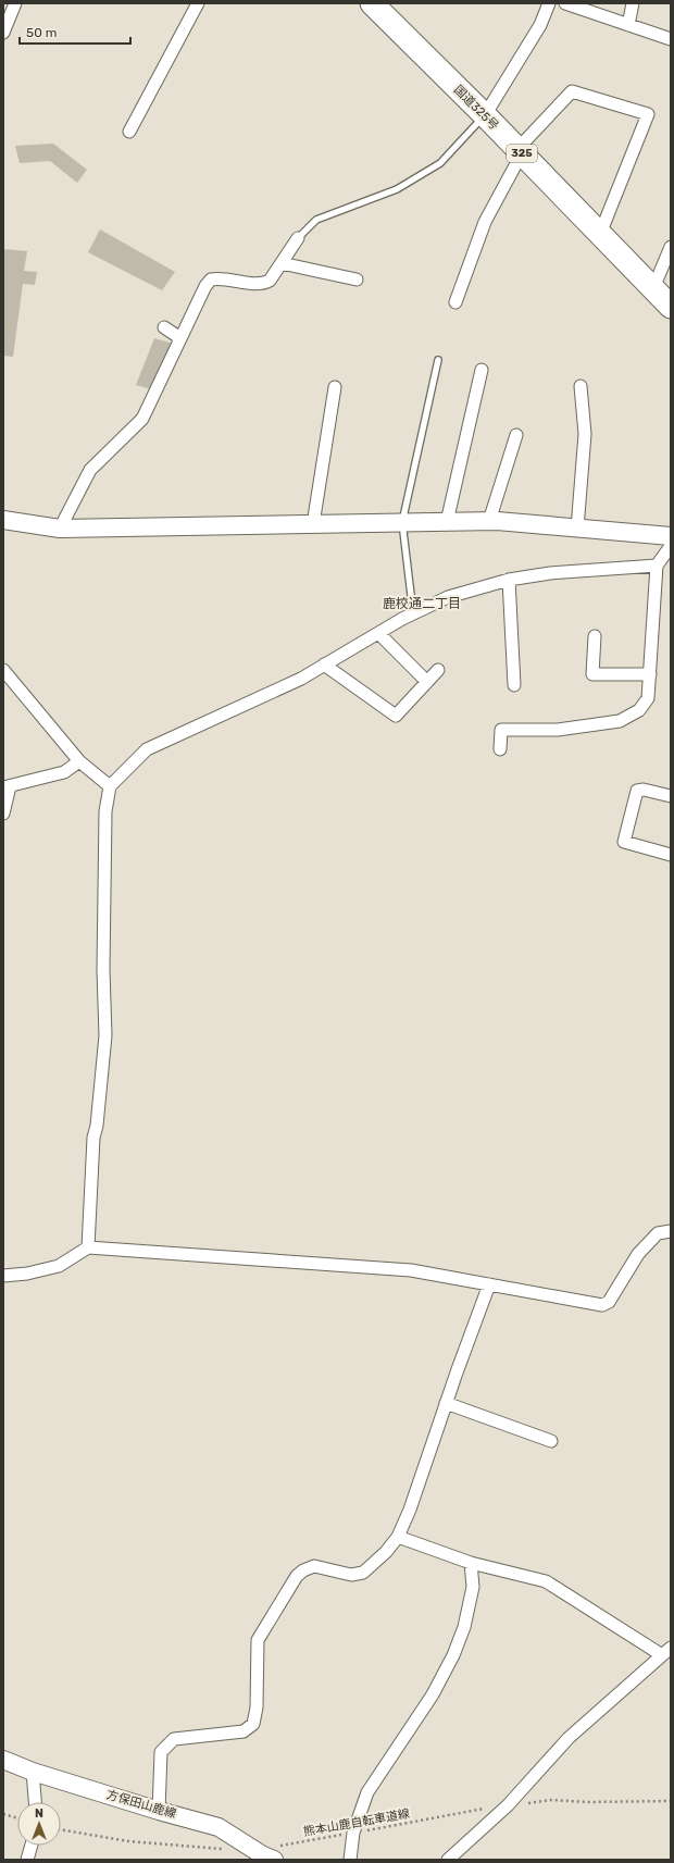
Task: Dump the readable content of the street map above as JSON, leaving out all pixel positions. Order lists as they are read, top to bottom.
{
  "streets": {
    "highway": ["国道325号", "325"],
    "street": ["方保田山鹿線"],
    "path": ["熊本山鹿自転車道線"]
  },
  "crossings": [
    ["方保田山鹿線", "熊本山鹿自転車道線"]
  ],
  "districts": ["鹿校通二丁目"],
  "scale_bar": "50 m",
  "north": "top"
}
